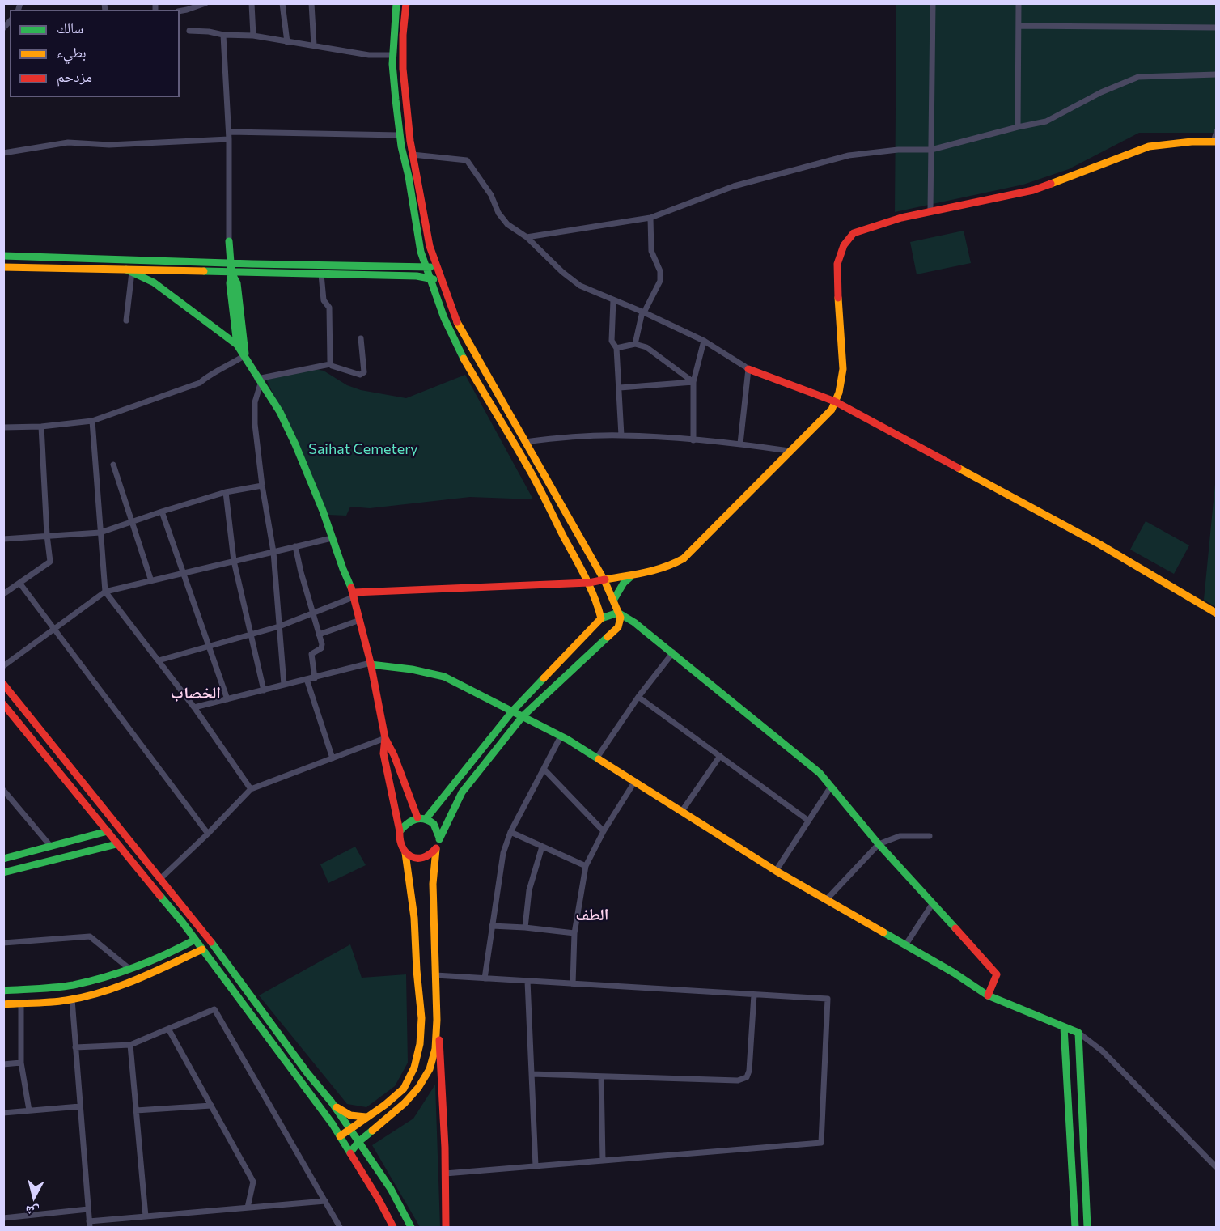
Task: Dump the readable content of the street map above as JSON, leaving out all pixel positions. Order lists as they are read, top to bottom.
{
  "districts": ["الخصاب", "الطف"],
  "parks": ["Saihat Cemetery"],
  "legend": ["سالك", "بطيء", "مزدحم"],
  "north": "bottom"
}
